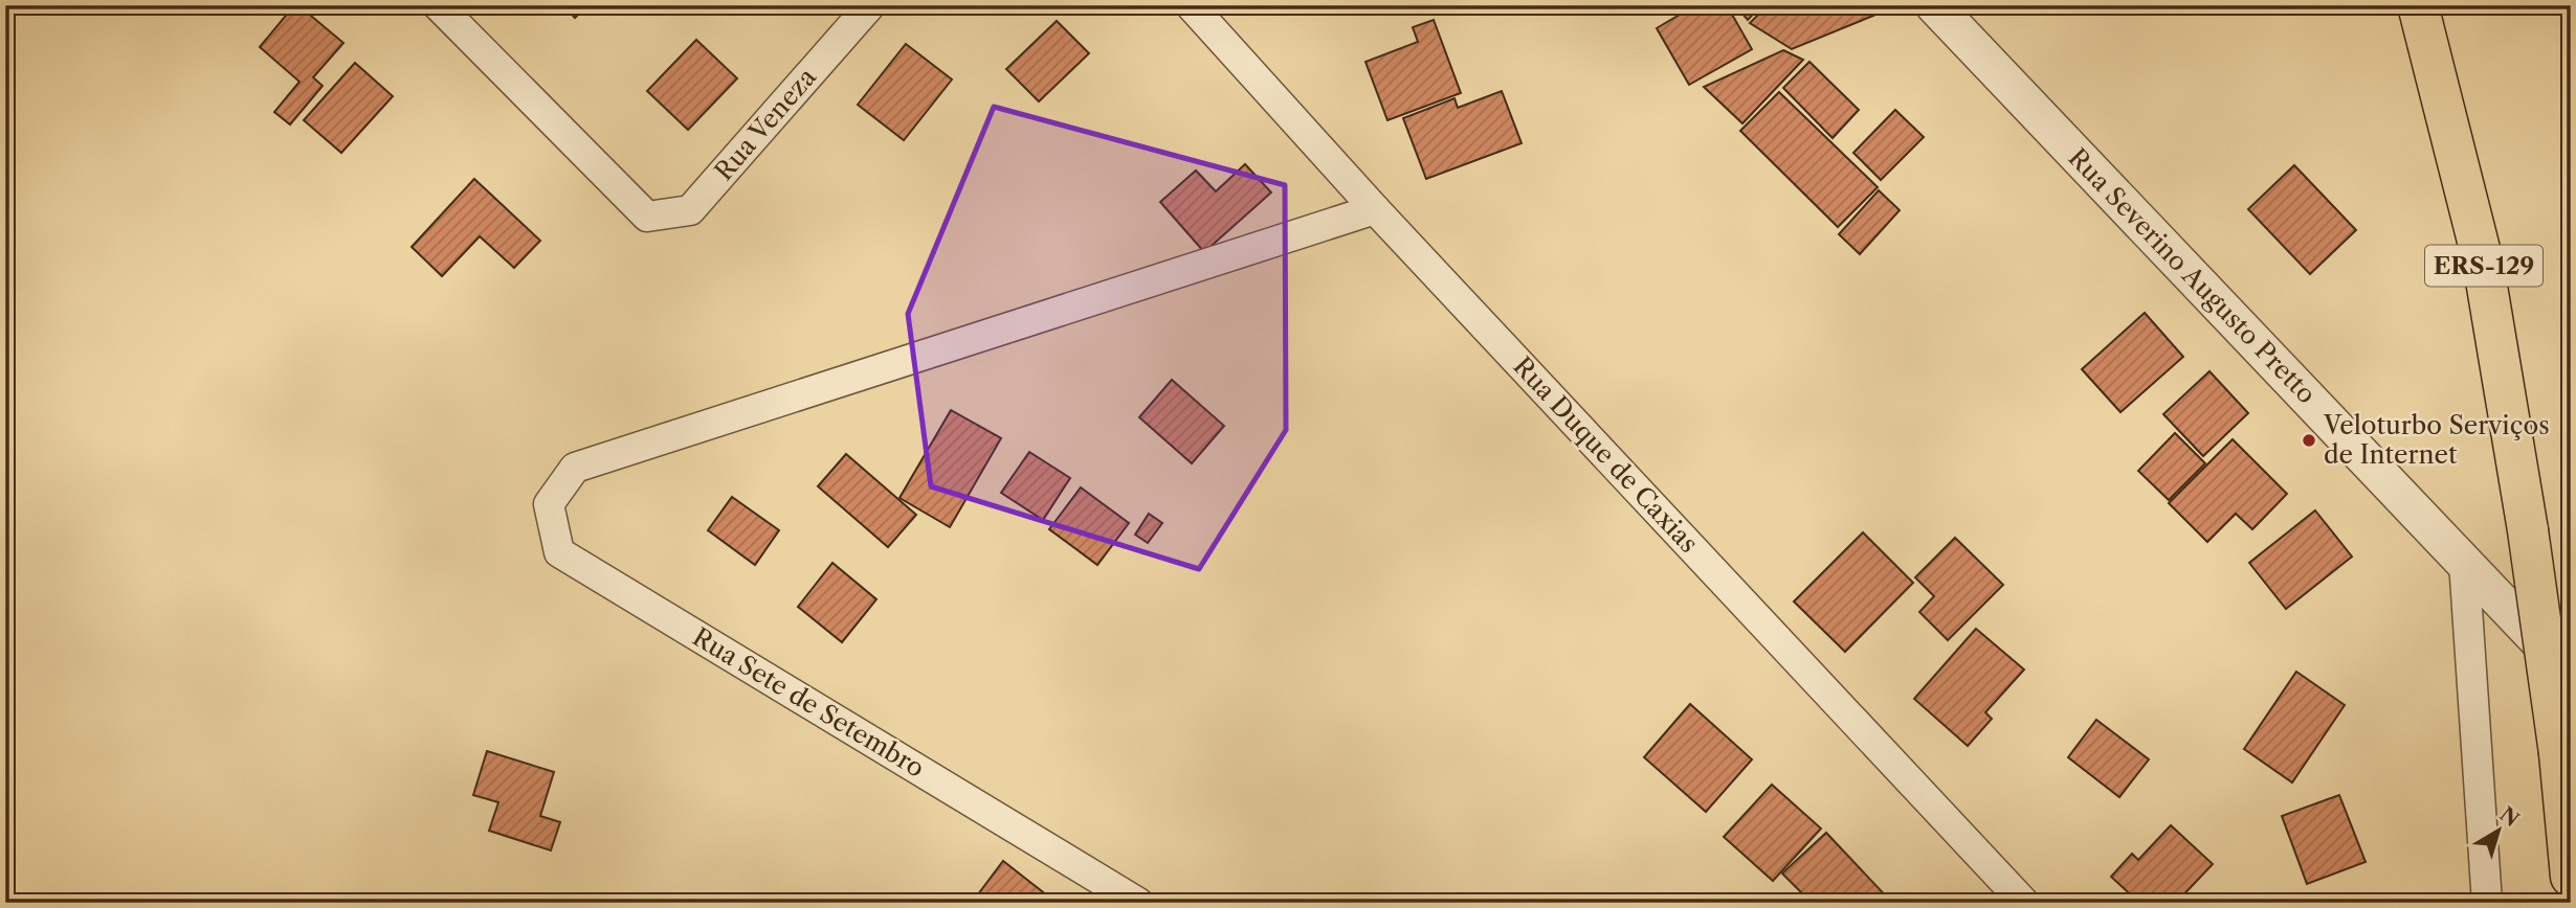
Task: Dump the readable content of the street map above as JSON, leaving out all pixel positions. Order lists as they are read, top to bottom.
{
  "streets": {
    "main road": ["ERS-129"],
    "street": [
      "Rua Veneza",
      "Rua Severino Augusto Pretto",
      "Rua Duque de Caxias",
      "Rua Sete de Setembro"
    ]
  },
  "crossings": [
    ["Rua Duque de Caxias", "Rua Sete de Setembro"]
  ],
  "places": ["Veloturbo Serviços de Internet"],
  "north": "top right"
}
